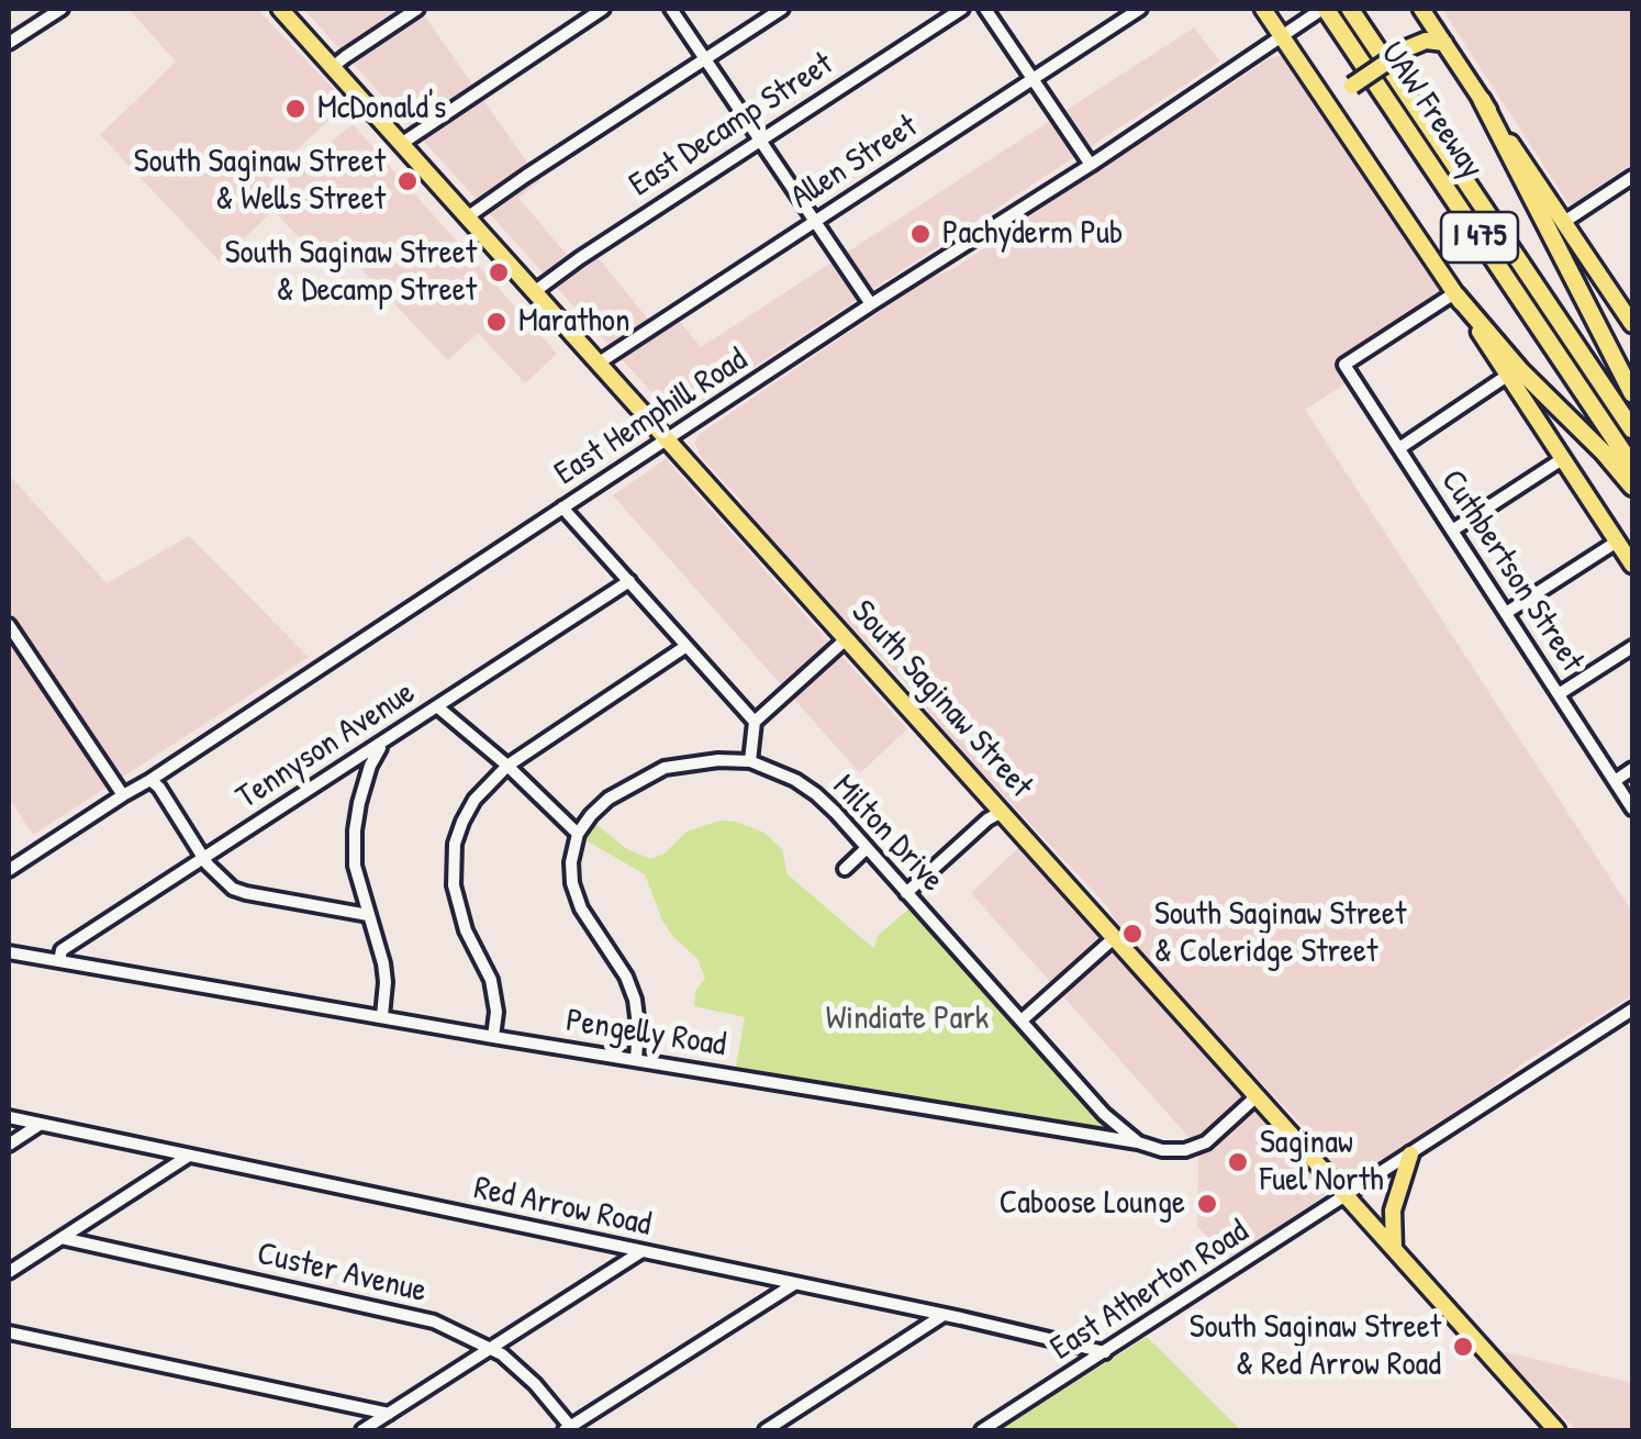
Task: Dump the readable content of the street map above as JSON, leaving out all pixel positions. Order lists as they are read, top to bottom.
{
  "streets": {
    "highway": ["UAW Freeway", "I 475"],
    "main road": ["South Saginaw Street"],
    "street": [
      "East Decamp Street",
      "Allen Street",
      "East Hemphill Road",
      "Cuthbertson Street",
      "Tennyson Avenue",
      "Milton Drive",
      "Pengelly Road",
      "Red Arrow Road",
      "Custer Avenue",
      "East Atherton Road"
    ]
  },
  "crossings": [
    ["UAW Freeway", "East Hemphill Road"],
    ["East Decamp Street", "South Saginaw Street"],
    ["Allen Street", "South Saginaw Street"],
    ["East Hemphill Road", "South Saginaw Street"],
    ["South Saginaw Street", "Pengelly Road"],
    ["South Saginaw Street", "East Atherton Road"],
    ["Tennyson Avenue", "Pengelly Road"],
    ["Milton Drive", "Pengelly Road"],
    ["Red Arrow Road", "East Atherton Road"]
  ],
  "parks": ["Windiate Park"],
  "places": [
    "McDonald's",
    "South Saginaw Street & Wells Street",
    "Pachyderm Pub",
    "South Saginaw Street & Decamp Street",
    "Marathon",
    "South Saginaw Street & Coleridge Street",
    "Saginaw Fuel North",
    "Caboose Lounge",
    "South Saginaw Street & Red Arrow Road"
  ]
}
